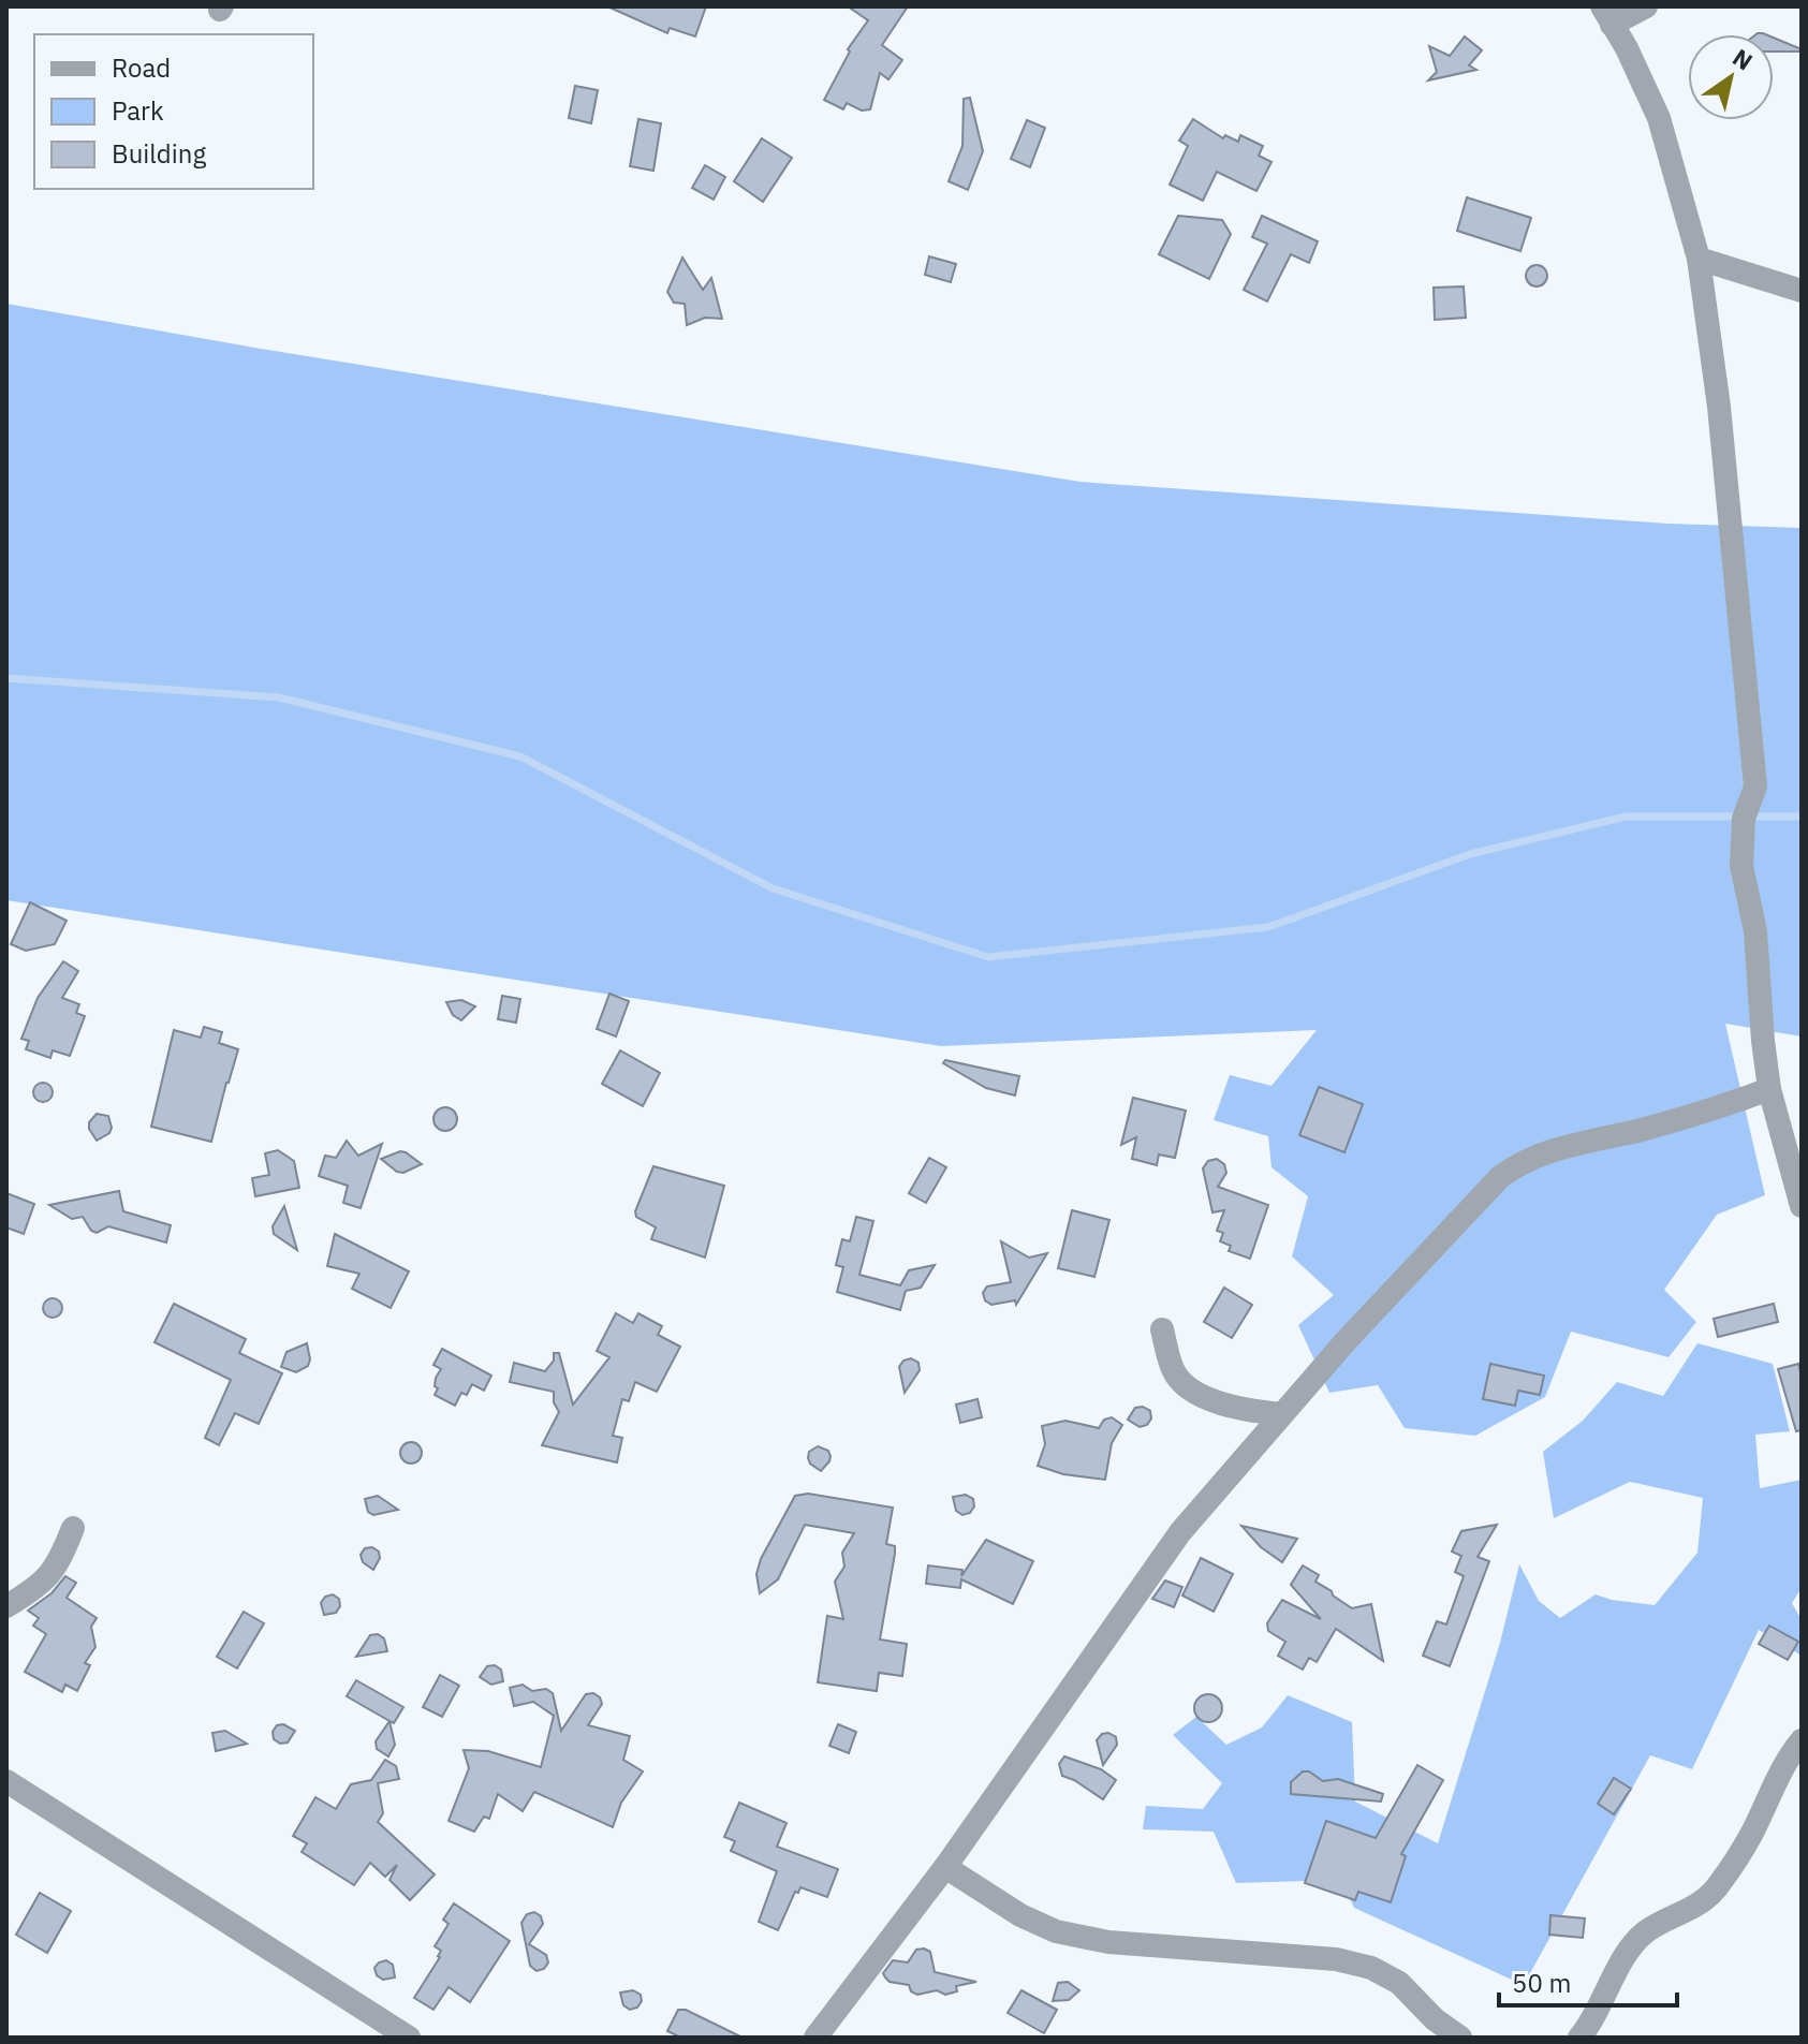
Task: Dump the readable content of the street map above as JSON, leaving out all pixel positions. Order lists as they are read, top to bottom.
{
  "legend": ["Road", "Park", "Building"],
  "scale_bar": "50 m",
  "north": "top right"
}
